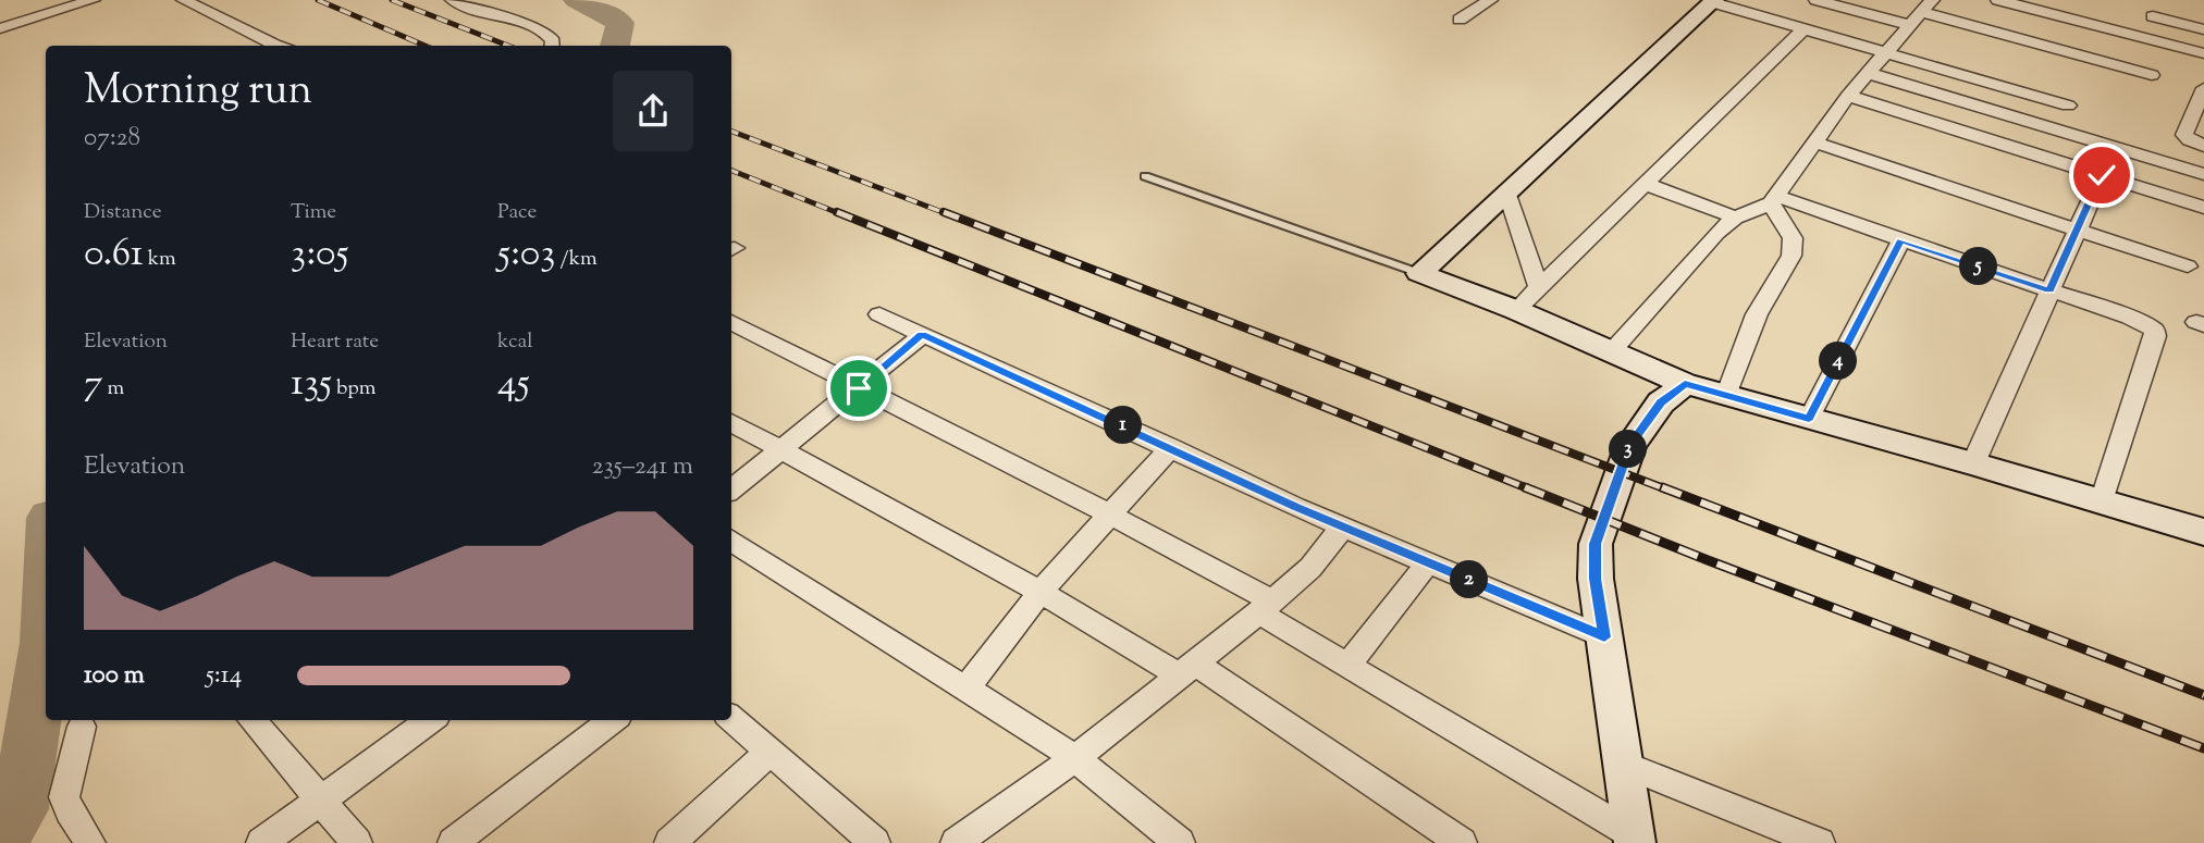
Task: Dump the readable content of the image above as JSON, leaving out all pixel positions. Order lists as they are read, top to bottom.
{
  "page": {
    "heading": ["Morning run", "07:28"],
    "stats": [
      ["Distance", "0.61 km"],
      ["Time", "3:05"],
      ["Pace", "5:03 /km"],
      ["Elevation", "7 m"],
      ["Heart rate", "135 bpm"],
      ["kcal", "45"]
    ],
    "pins": [
      "5",
      "4",
      "1",
      "3",
      "2"
    ],
    "chart": ["Elevation", "235–241 m"],
    "list": [
      {
        "name": "100 m",
        "note": "5:14"
      }
    ]
  }
}
